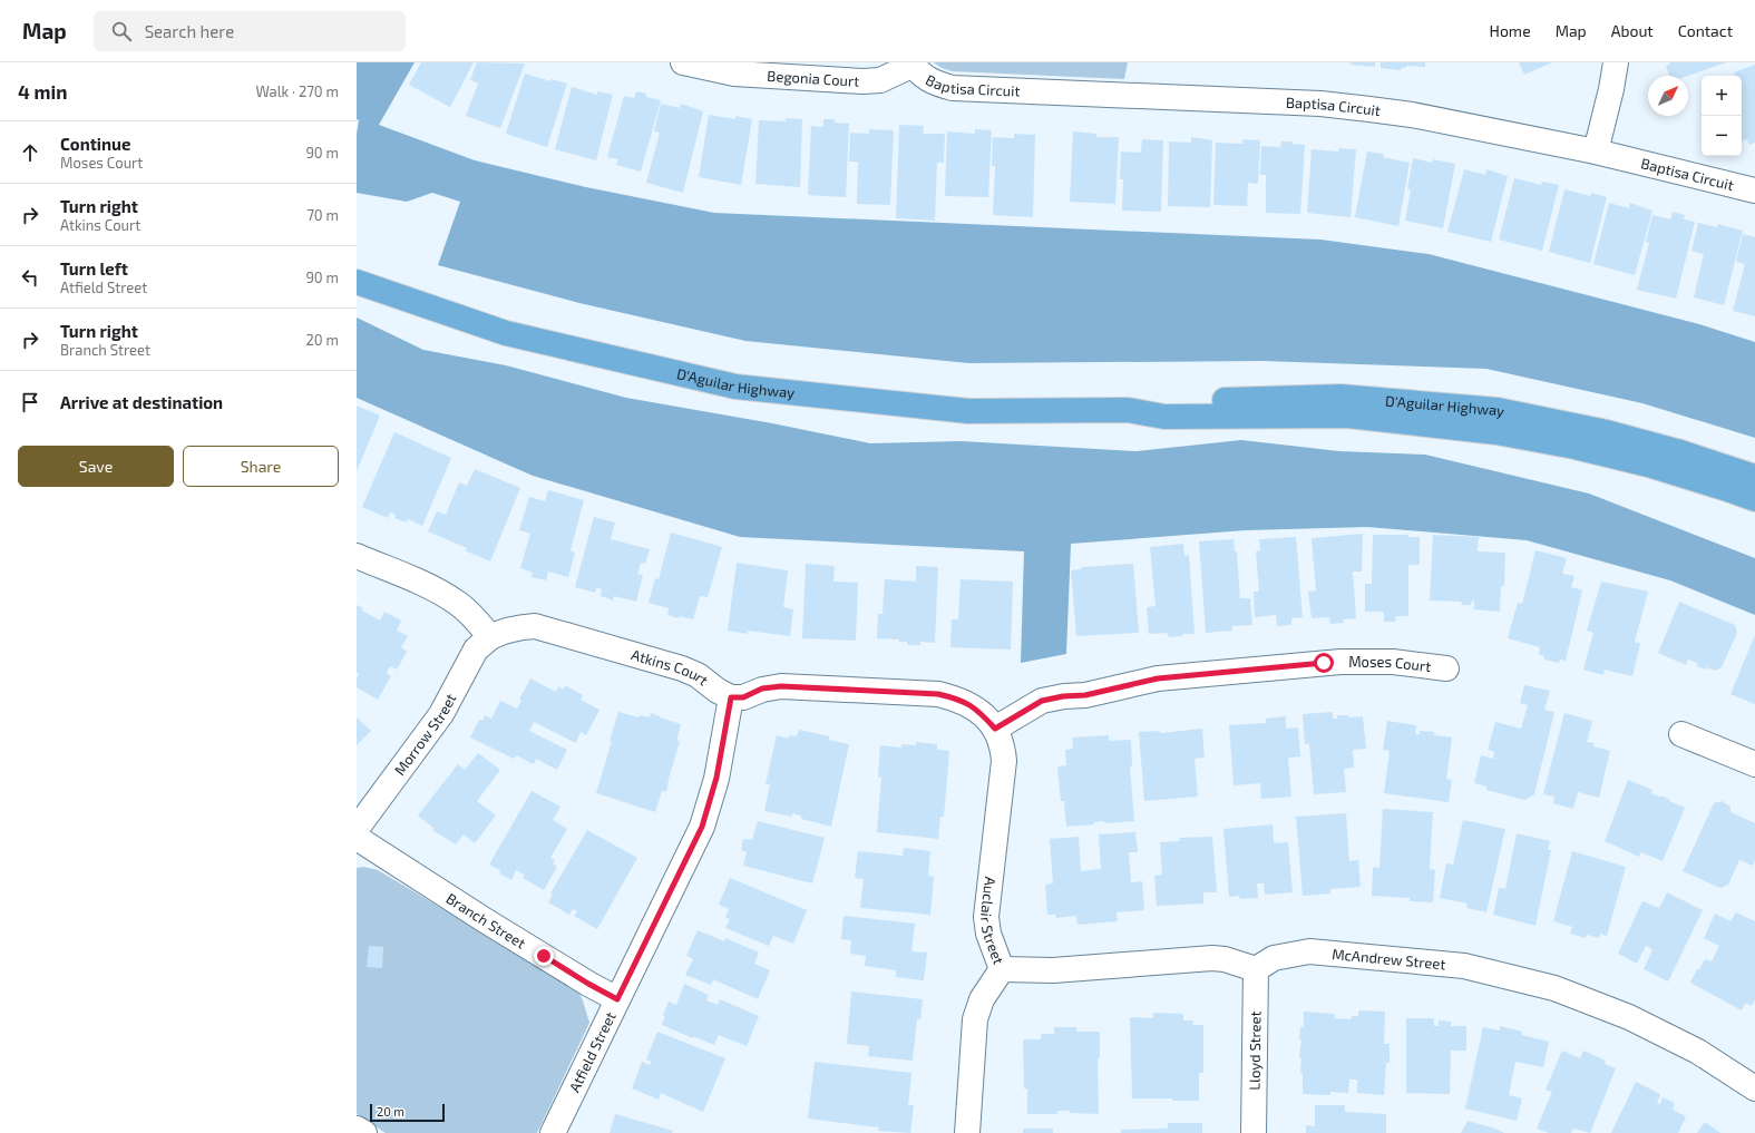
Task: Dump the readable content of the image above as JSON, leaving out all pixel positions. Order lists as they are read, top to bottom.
{
  "streets": {
    "highway": ["D'Aguilar Highway"],
    "street": [
      "Begonia Court",
      "Baptisa Circuit",
      "Moses Court",
      "Atkins Court",
      "Morrow Street",
      "Auclair Street",
      "Branch Street",
      "McAndrew Street",
      "Lloyd Street",
      "Atfield Street"
    ]
  },
  "crossings": [
    ["Begonia Court", "Baptisa Circuit"],
    ["Moses Court", "Auclair Street"],
    ["Atkins Court", "Morrow Street"],
    ["Atkins Court", "Atfield Street"],
    ["Branch Street", "Atfield Street"],
    ["McAndrew Street", "Lloyd Street"]
  ],
  "scale_bar": "20 m",
  "north": "top right",
  "page": {
    "header": "Map",
    "search": "Search here",
    "nav": [
      "Home",
      "Map",
      "About",
      "Contact"
    ],
    "heading": ["4 min", "Walk · 270 m"],
    "map_buttons": ["+", "−"],
    "list": [
      ["Continue", "Moses Court", "90 m"],
      ["Turn right", "Atkins Court", "70 m"],
      ["Turn left", "Atfield Street", "90 m"],
      ["Turn right", "Branch Street", "20 m"],
      "Arrive at destination"
    ],
    "buttons": ["Save", "Share"],
    "scale": "20 m"
  }
}
